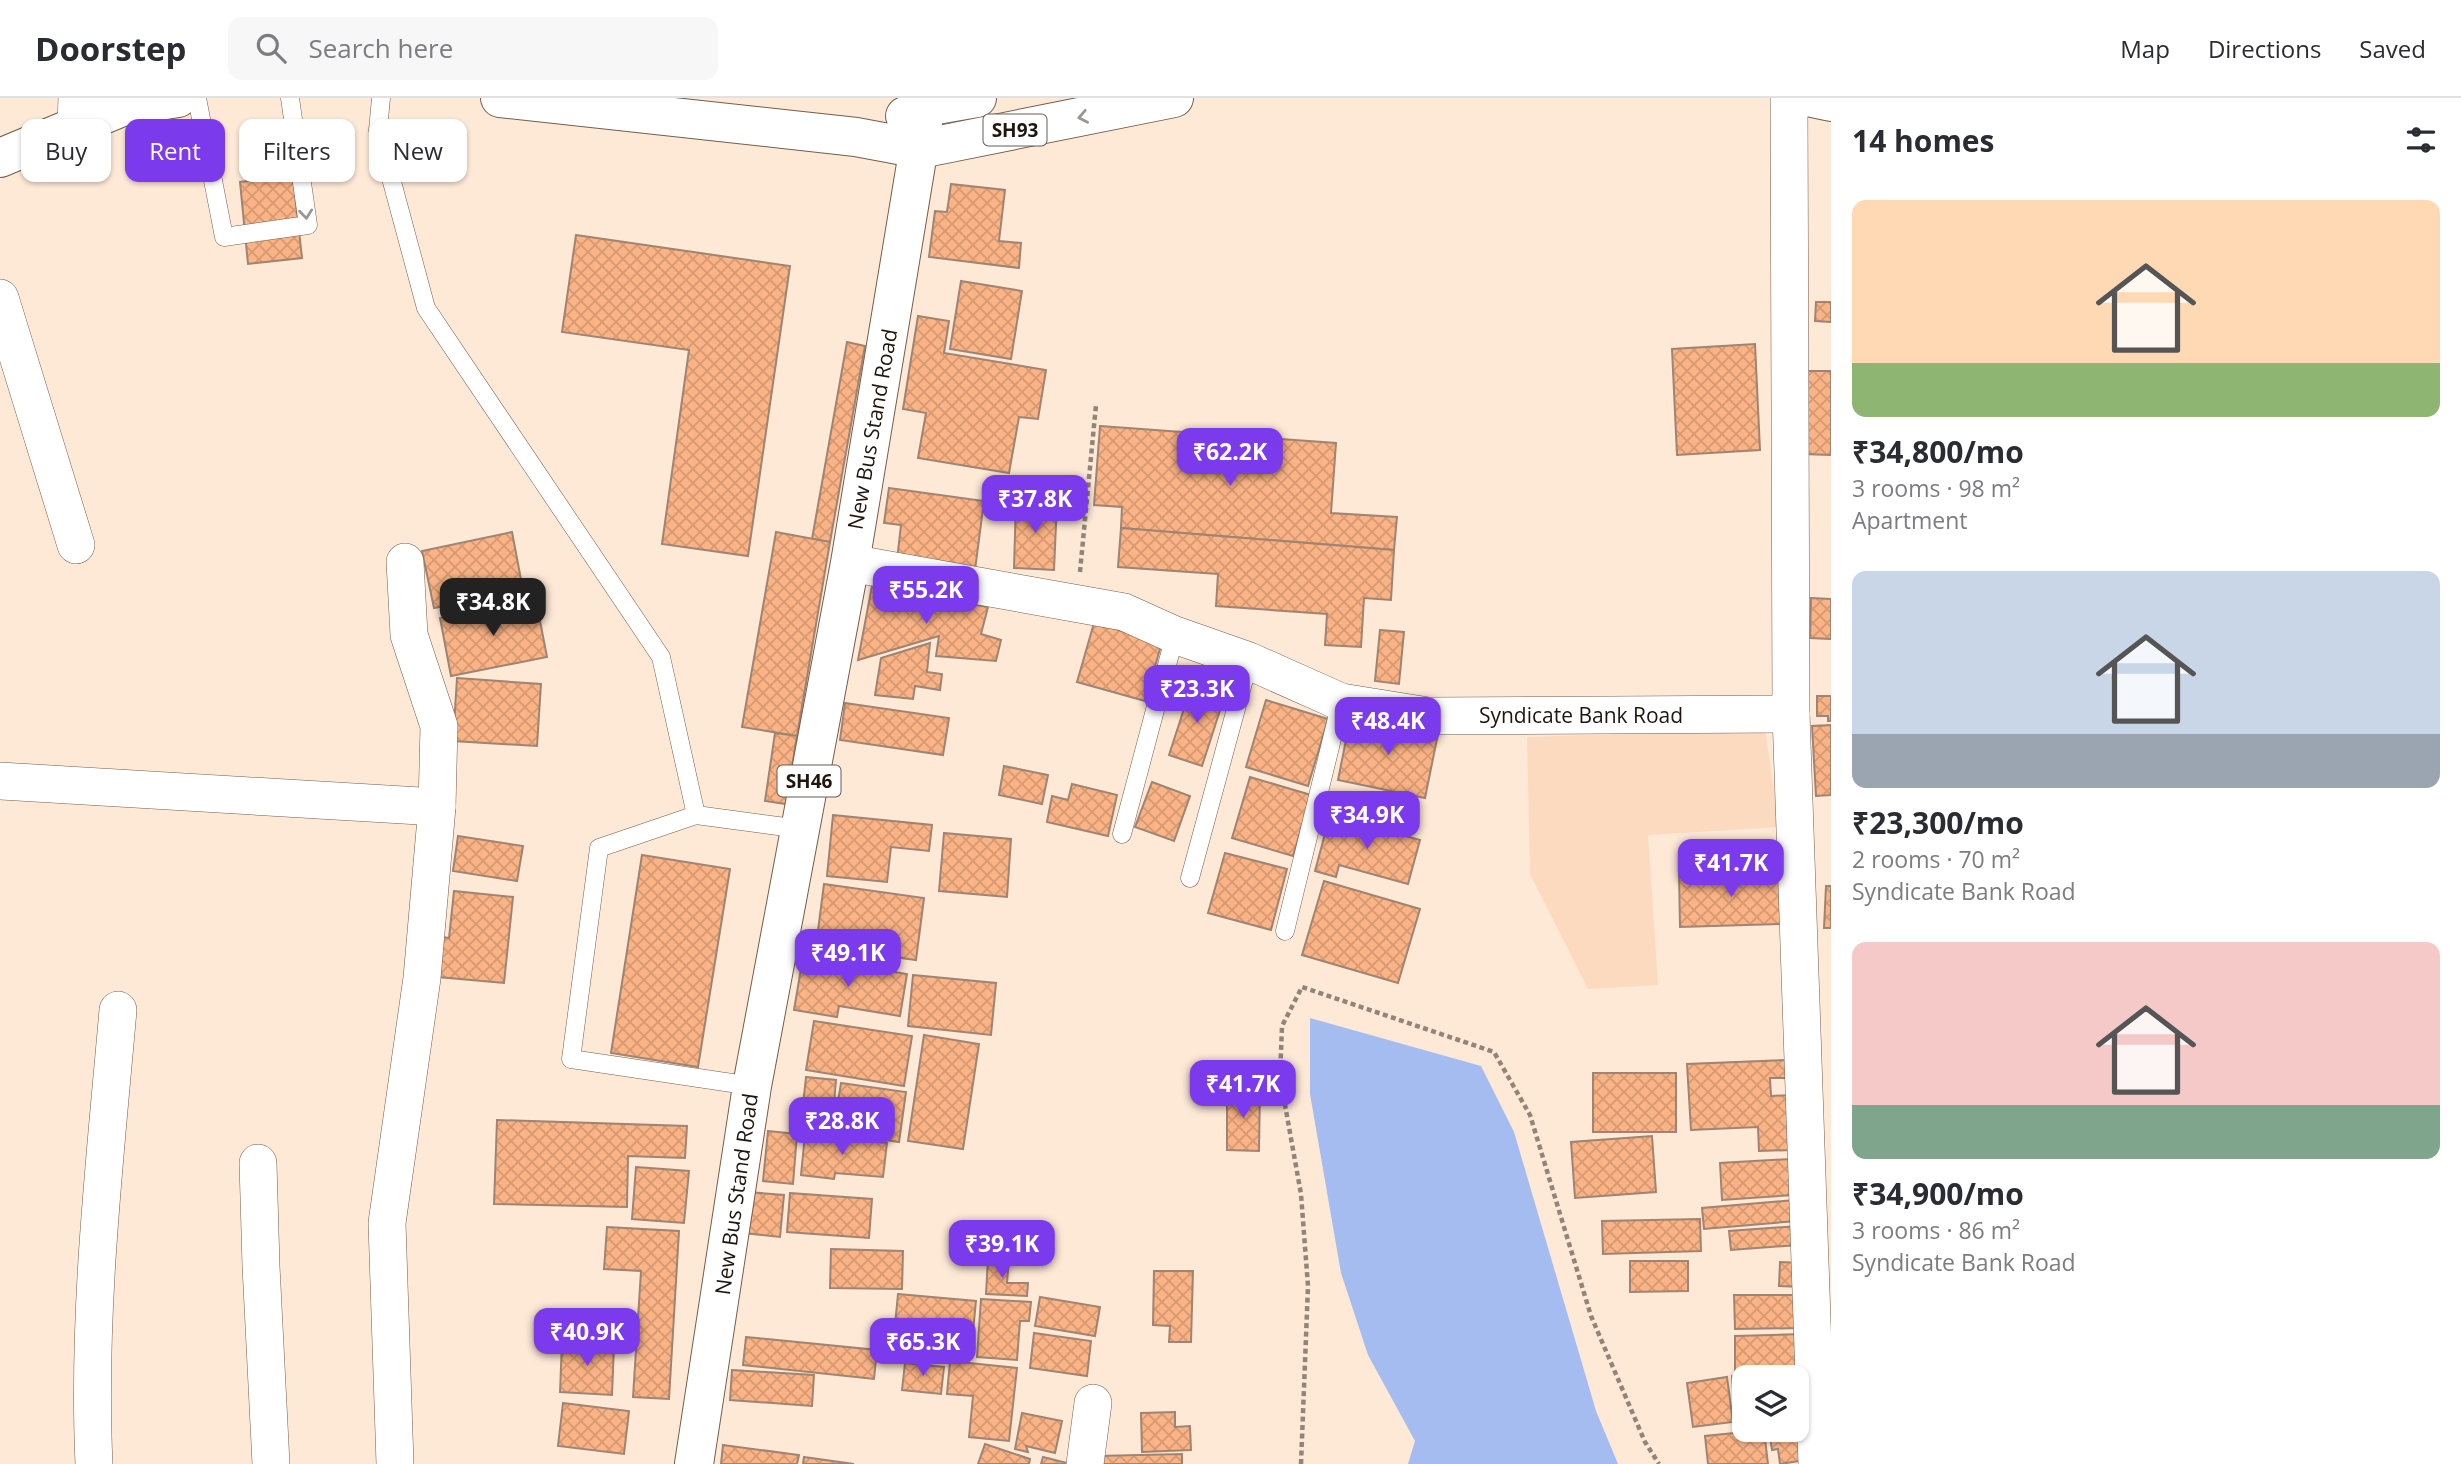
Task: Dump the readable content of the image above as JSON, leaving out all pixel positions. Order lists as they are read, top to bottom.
{
  "streets": {
    "main road": ["SH93", "New Bus Stand Road", "SH46"],
    "street": ["Syndicate Bank Road"]
  },
  "crossings": [
    ["SH93", "New Bus Stand Road"],
    ["New Bus Stand Road", "Syndicate Bank Road"]
  ],
  "page": {
    "header": "Doorstep",
    "search": "Search here",
    "nav": ["Map", "Directions", "Saved"],
    "heading": "14 homes",
    "chip": [
      "Buy",
      "Rent",
      "Filters",
      "New"
    ],
    "list": [
      {
        "name": "₹34,800/mo",
        "note": "3 rooms · 98 m² · Apartment"
      },
      {
        "name": "₹23,300/mo",
        "note": "2 rooms · 70 m² · Syndicate Bank Road"
      },
      {
        "name": "₹34,900/mo",
        "note": "3 rooms · 86 m² · Syndicate Bank Road"
      }
    ],
    "price": [
      "₹62.2K",
      "₹37.8K",
      "₹55.2K",
      "₹34.8K",
      "₹23.3K",
      "₹48.4K",
      "₹34.9K",
      "₹41.7K",
      "₹49.1K",
      "₹41.7K",
      "₹28.8K",
      "₹39.1K",
      "₹40.9K",
      "₹65.3K"
    ]
  }
}
